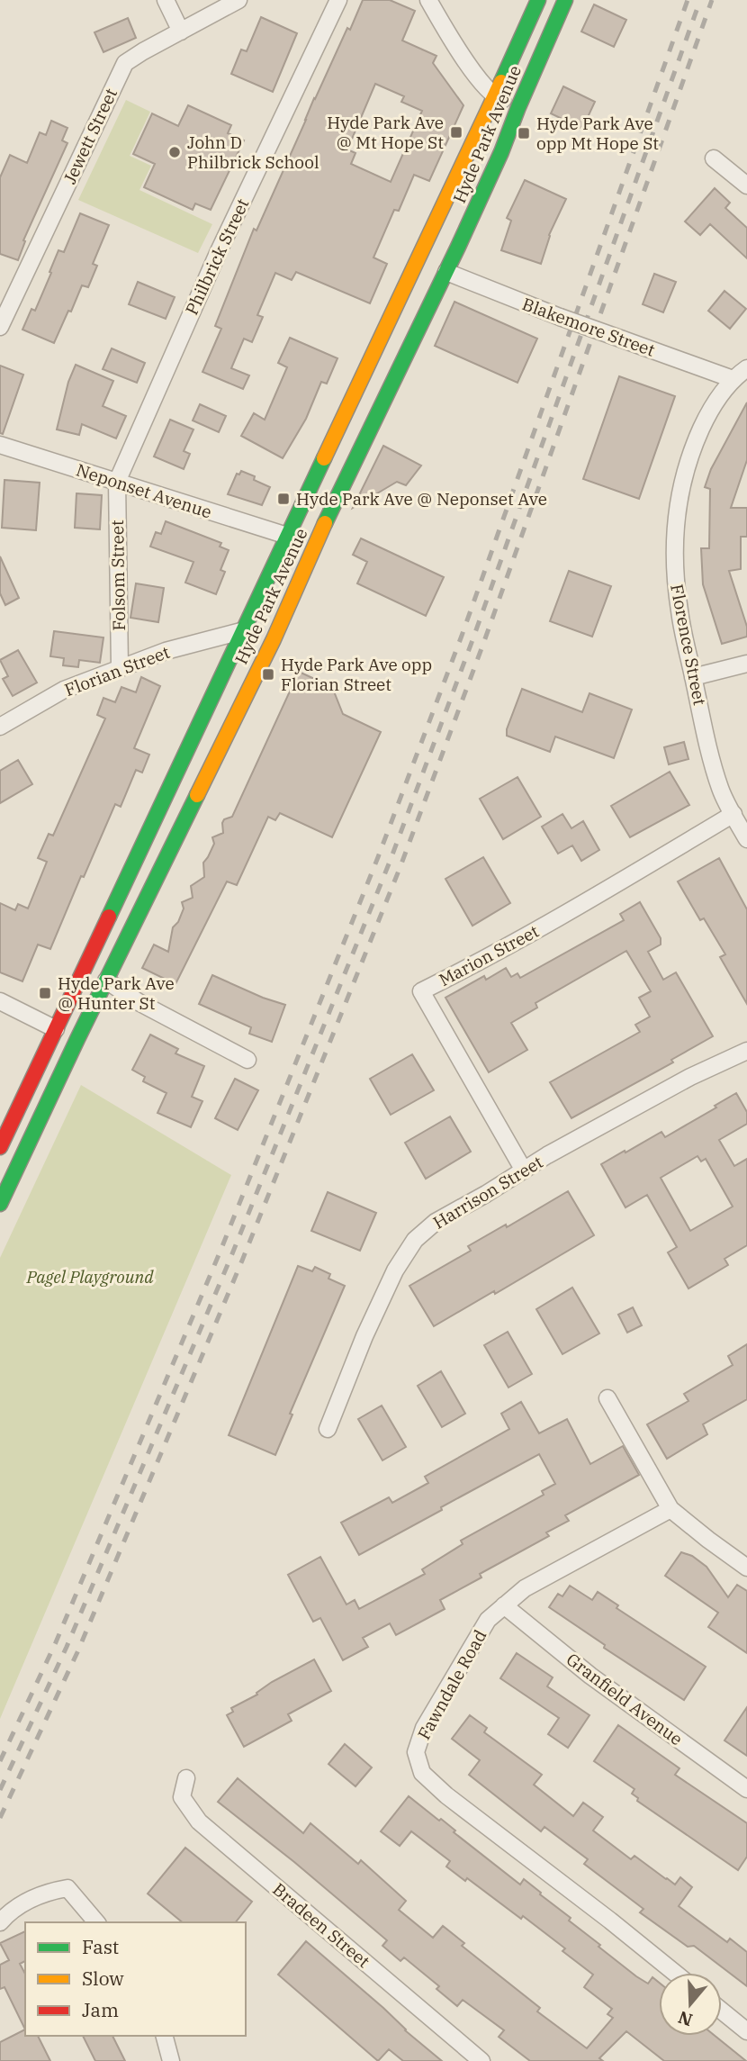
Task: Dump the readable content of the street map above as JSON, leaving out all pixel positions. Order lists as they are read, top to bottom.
{
  "streets": {
    "main road": ["Hyde Park Avenue"],
    "street": [
      "Jewett Street",
      "Philbrick Street",
      "Blakemore Street",
      "Neponset Avenue",
      "Folsom Street",
      "Florence Street",
      "Florian Street",
      "Marion Street",
      "Harrison Street",
      "Fawndale Road",
      "Granfield Avenue",
      "Bradeen Street"
    ]
  },
  "crossings": [
    ["Hyde Park Avenue", "Blakemore Street"],
    ["Hyde Park Avenue", "Neponset Avenue"],
    ["Hyde Park Avenue", "Florian Street"],
    ["Philbrick Street", "Neponset Avenue"],
    ["Philbrick Street", "Folsom Street"],
    ["Blakemore Street", "Florence Street"],
    ["Neponset Avenue", "Folsom Street"],
    ["Folsom Street", "Florian Street"],
    ["Florence Street", "Marion Street"],
    ["Marion Street", "Harrison Street"],
    ["Fawndale Road", "Granfield Avenue"]
  ],
  "parks": ["Pagel Playground"],
  "places": {
    "transit": [
      "Hyde Park Ave @ Mt Hope St",
      "Hyde Park Ave opp Mt Hope St",
      "Hyde Park Ave @ Neponset Ave",
      "Hyde Park Ave opp Florian Street",
      "Hyde Park Ave @ Hunter St"
    ],
    "other": ["John D Philbrick School"]
  },
  "legend": ["Fast", "Slow", "Jam"],
  "north": "bottom"
}
